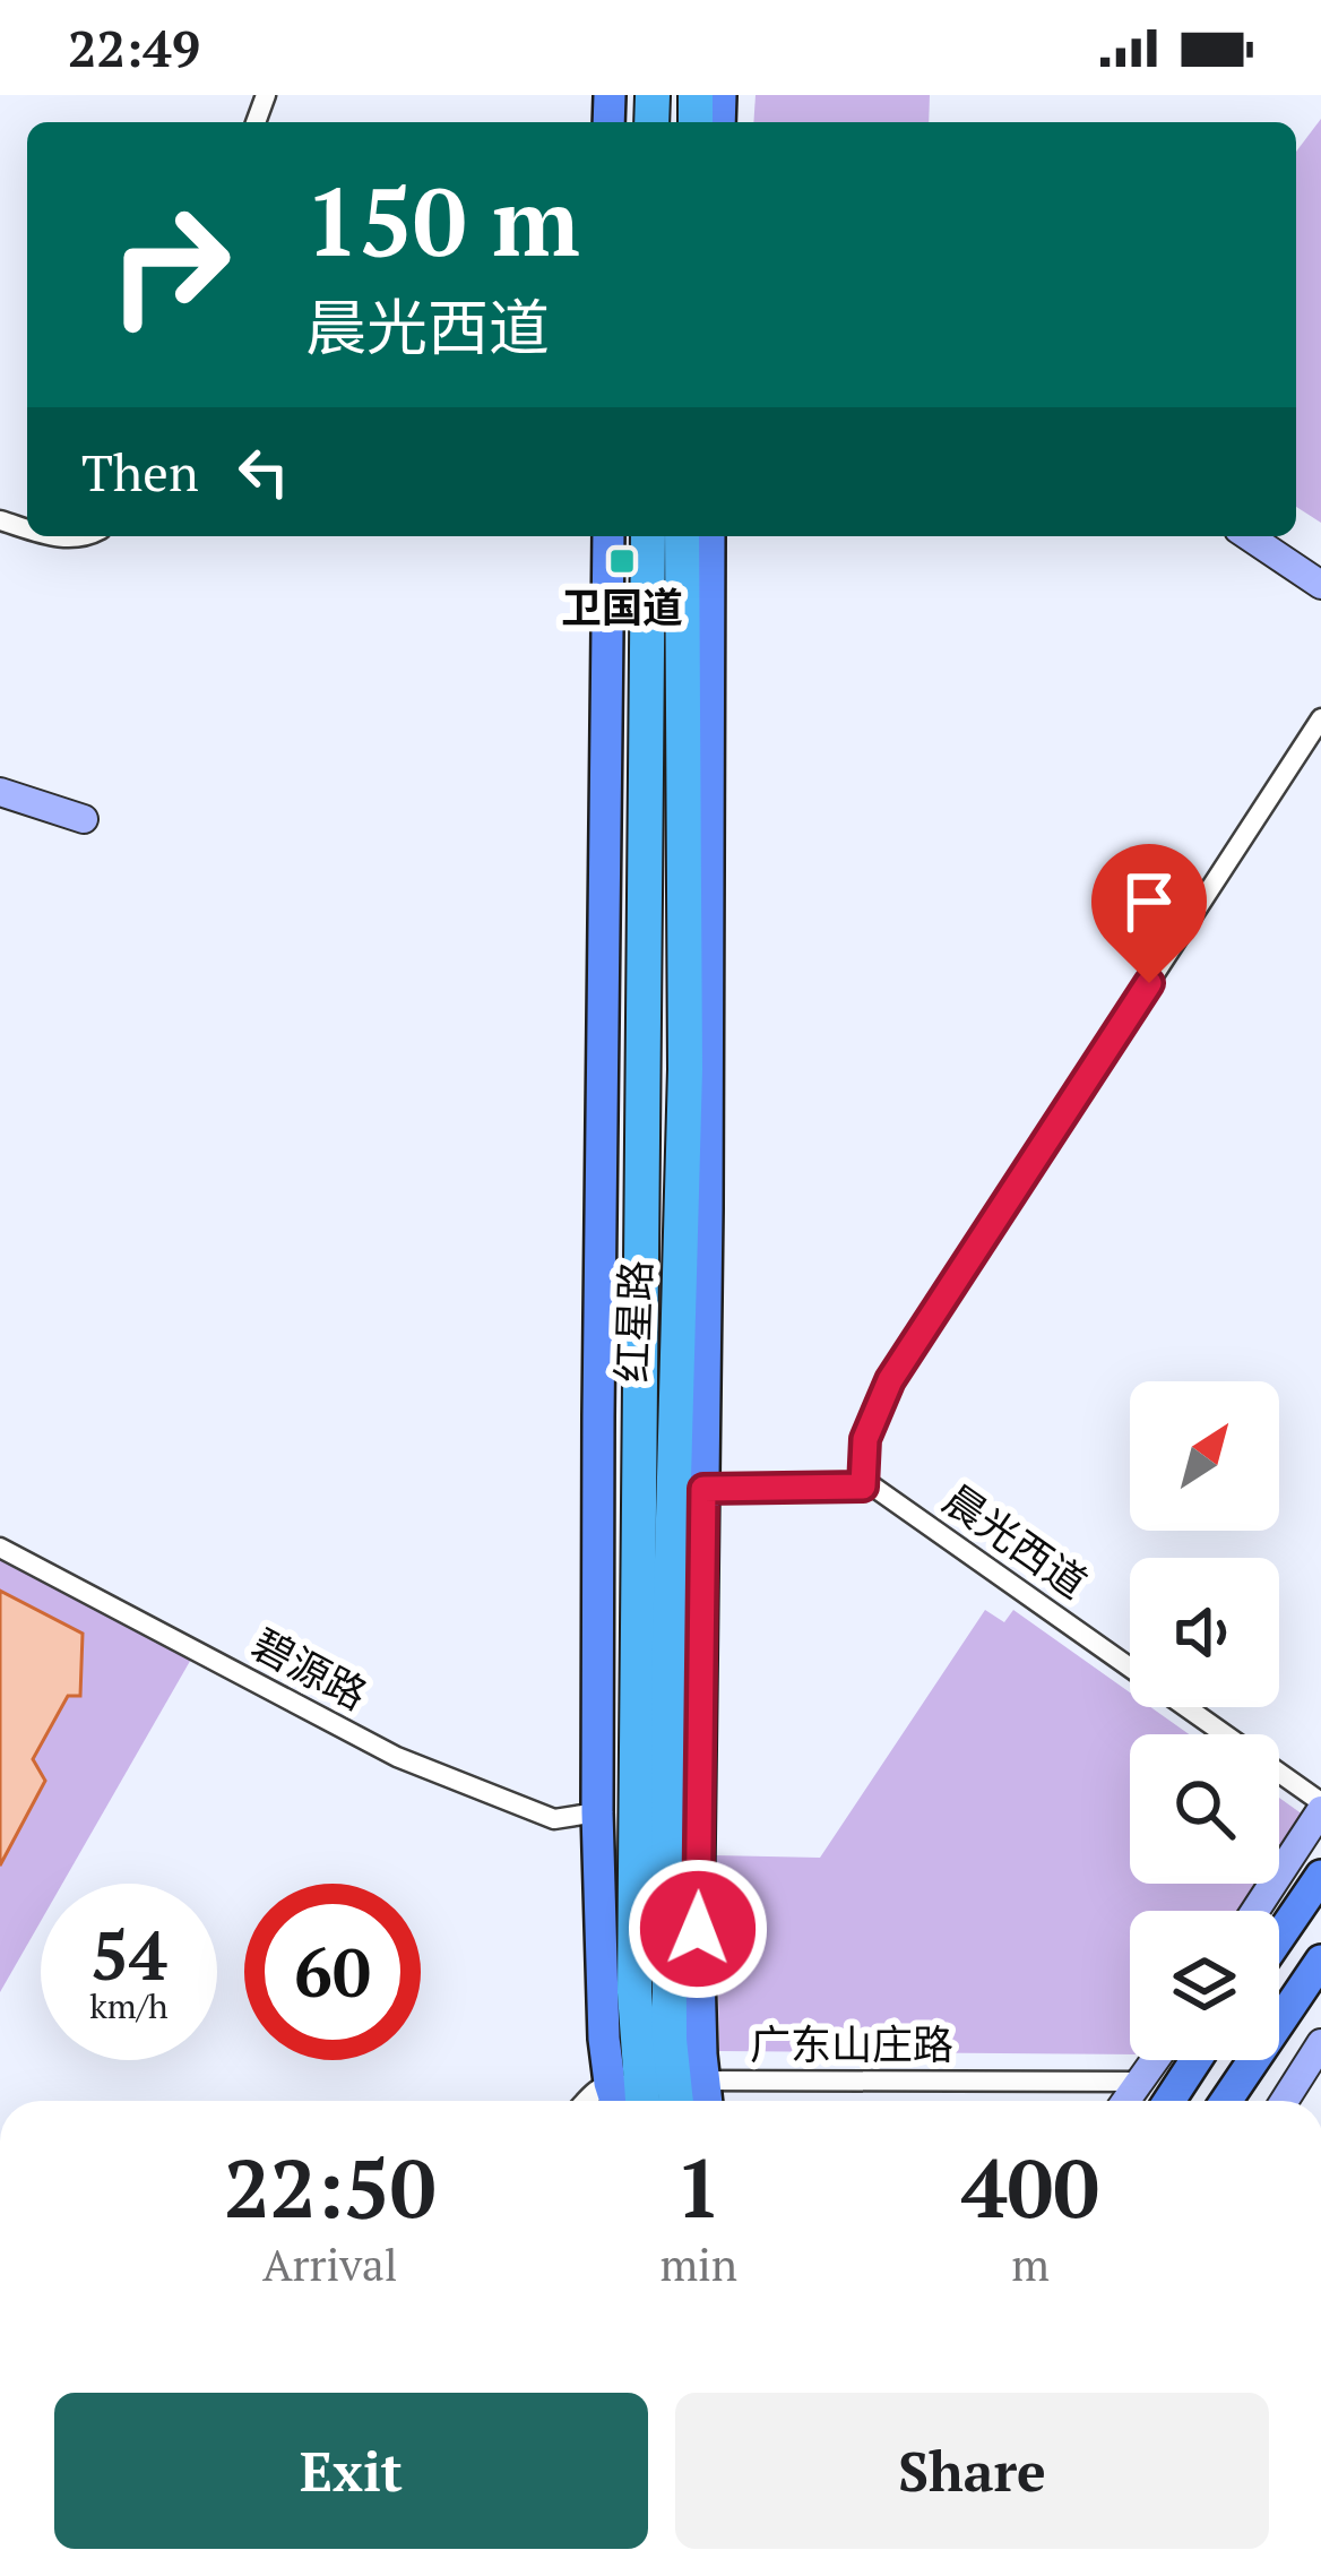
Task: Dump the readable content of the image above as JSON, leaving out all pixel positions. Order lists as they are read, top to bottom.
{
  "streets": {
    "highway": ["红星路"],
    "street": ["晨光西道", "碧源路", "广东山庄路"]
  },
  "crossings": [
    ["红星路", "广东山庄路"]
  ],
  "places": {
    "transit": ["卫国道"]
  },
  "north": "top right",
  "page": {
    "status": "22:49",
    "turn": ["150 m", "晨光西道"],
    "then": "Then",
    "speed": "54 km/h",
    "limit": "60",
    "eta": [
      "22:50",
      "Arrival",
      "1",
      "min",
      "400",
      "m"
    ],
    "buttons": ["Exit", "Share"]
  }
}
